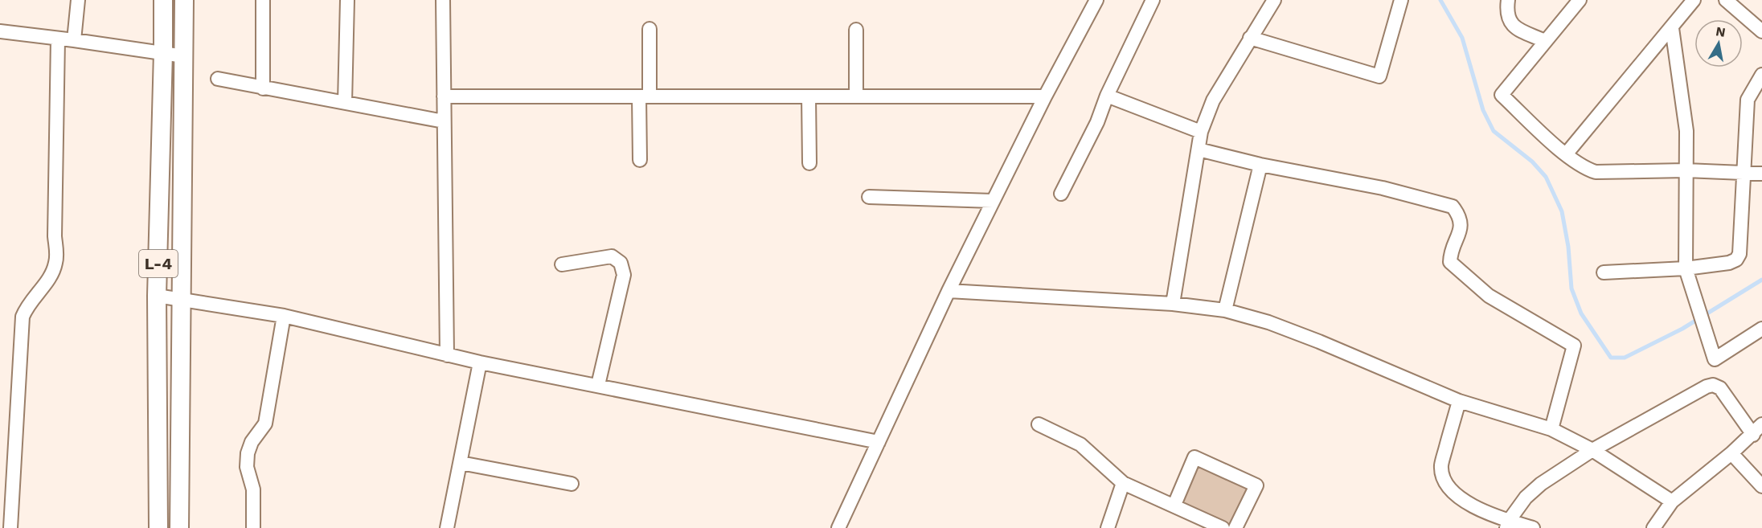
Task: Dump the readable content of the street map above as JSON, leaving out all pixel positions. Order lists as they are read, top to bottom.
{
  "streets": {
    "main road": ["L-4"]
  },
  "north": "top"
}
